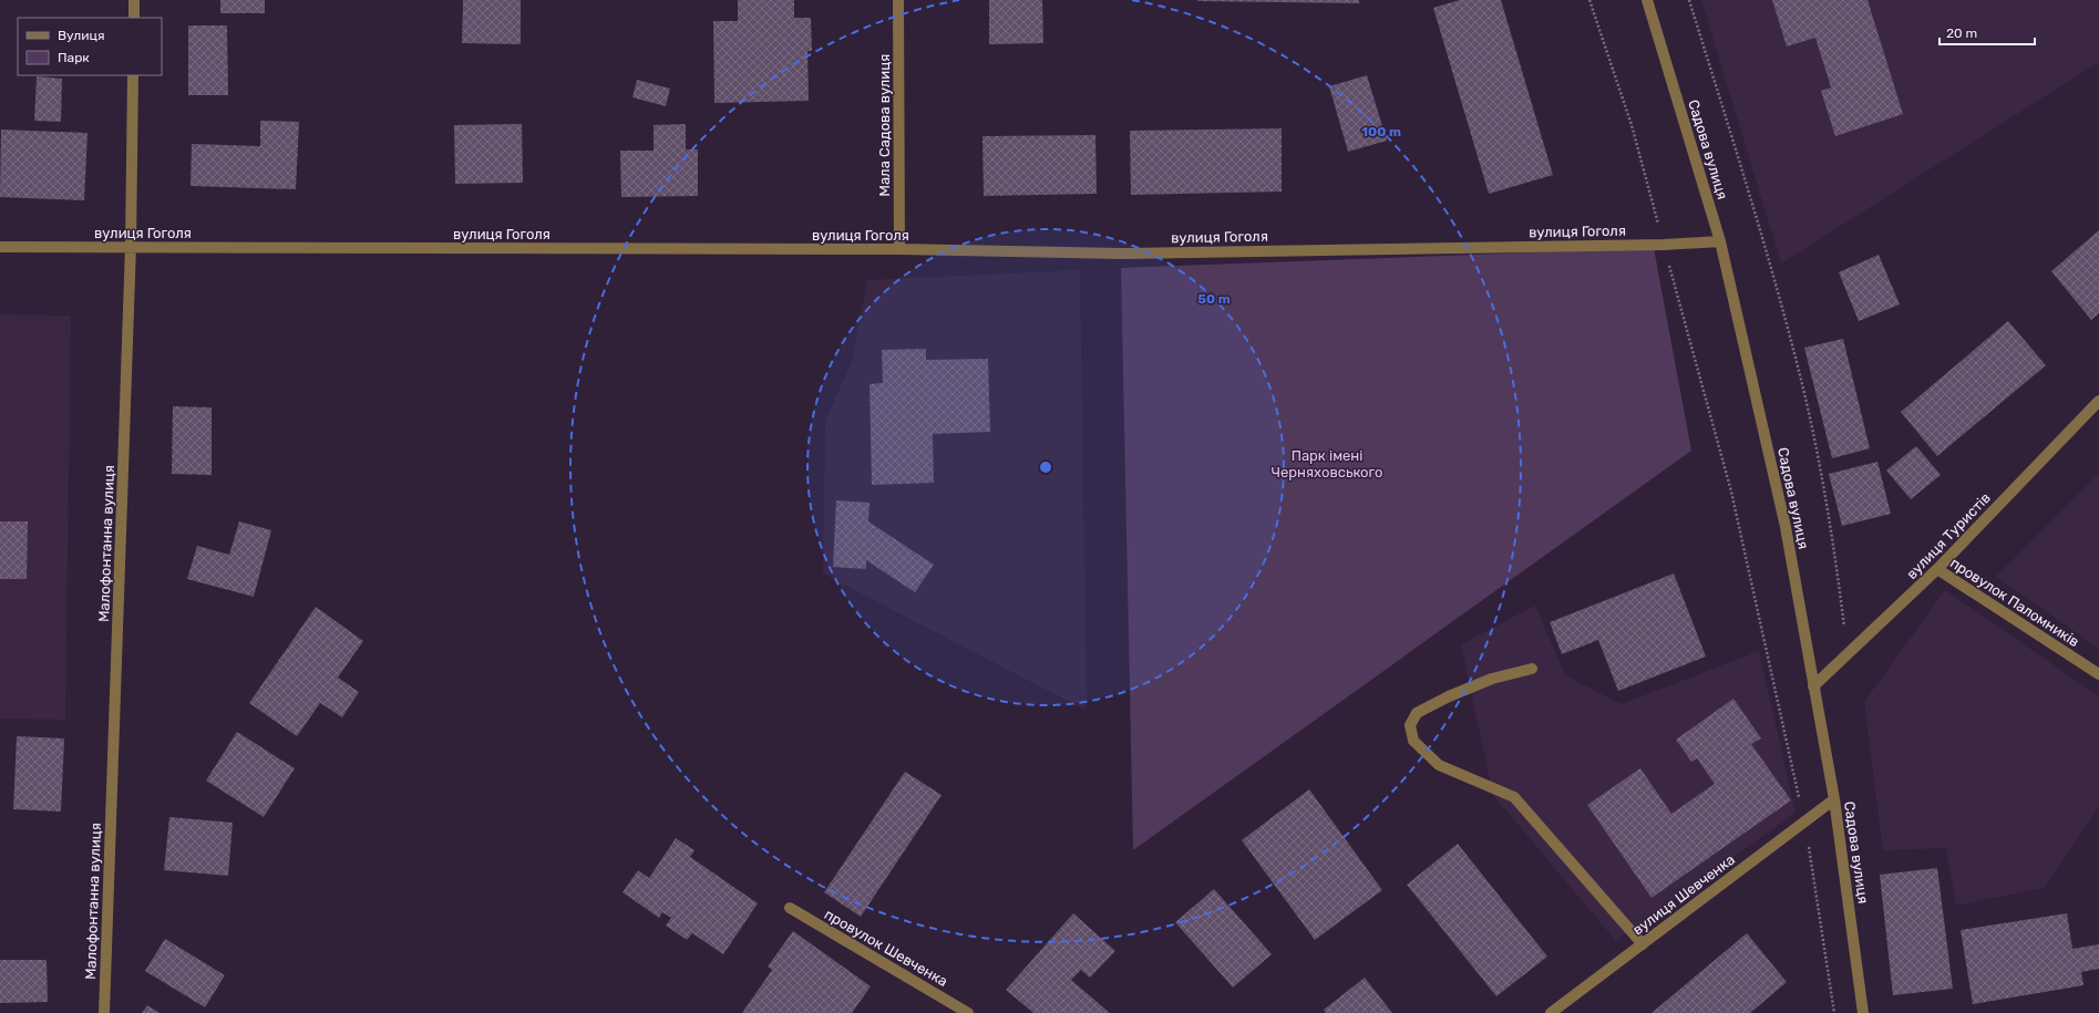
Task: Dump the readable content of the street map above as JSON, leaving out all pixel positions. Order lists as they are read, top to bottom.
{
  "streets": {
    "street": [
      "Мала Садова вулиця",
      "Садова вулиця",
      "вулиця Гоголя",
      "вулиця Туристів",
      "Малофонтанна вулиця",
      "провулок Паломників",
      "вулиця Шевченка",
      "провулок Шевченка"
    ]
  },
  "crossings": [
    ["Мала Садова вулиця", "вулиця Гоголя"],
    ["Садова вулиця", "вулиця Гоголя"],
    ["Садова вулиця", "вулиця Туристів"],
    ["Садова вулиця", "вулиця Шевченка"],
    ["вулиця Гоголя", "Малофонтанна вулиця"],
    ["вулиця Туристів", "провулок Паломників"]
  ],
  "parks": ["Парк імені Черняховського"],
  "legend": ["Вулиця", "Парк"],
  "scale_bar": "20 m",
  "rings": ["100 m", "50 m"]
}
